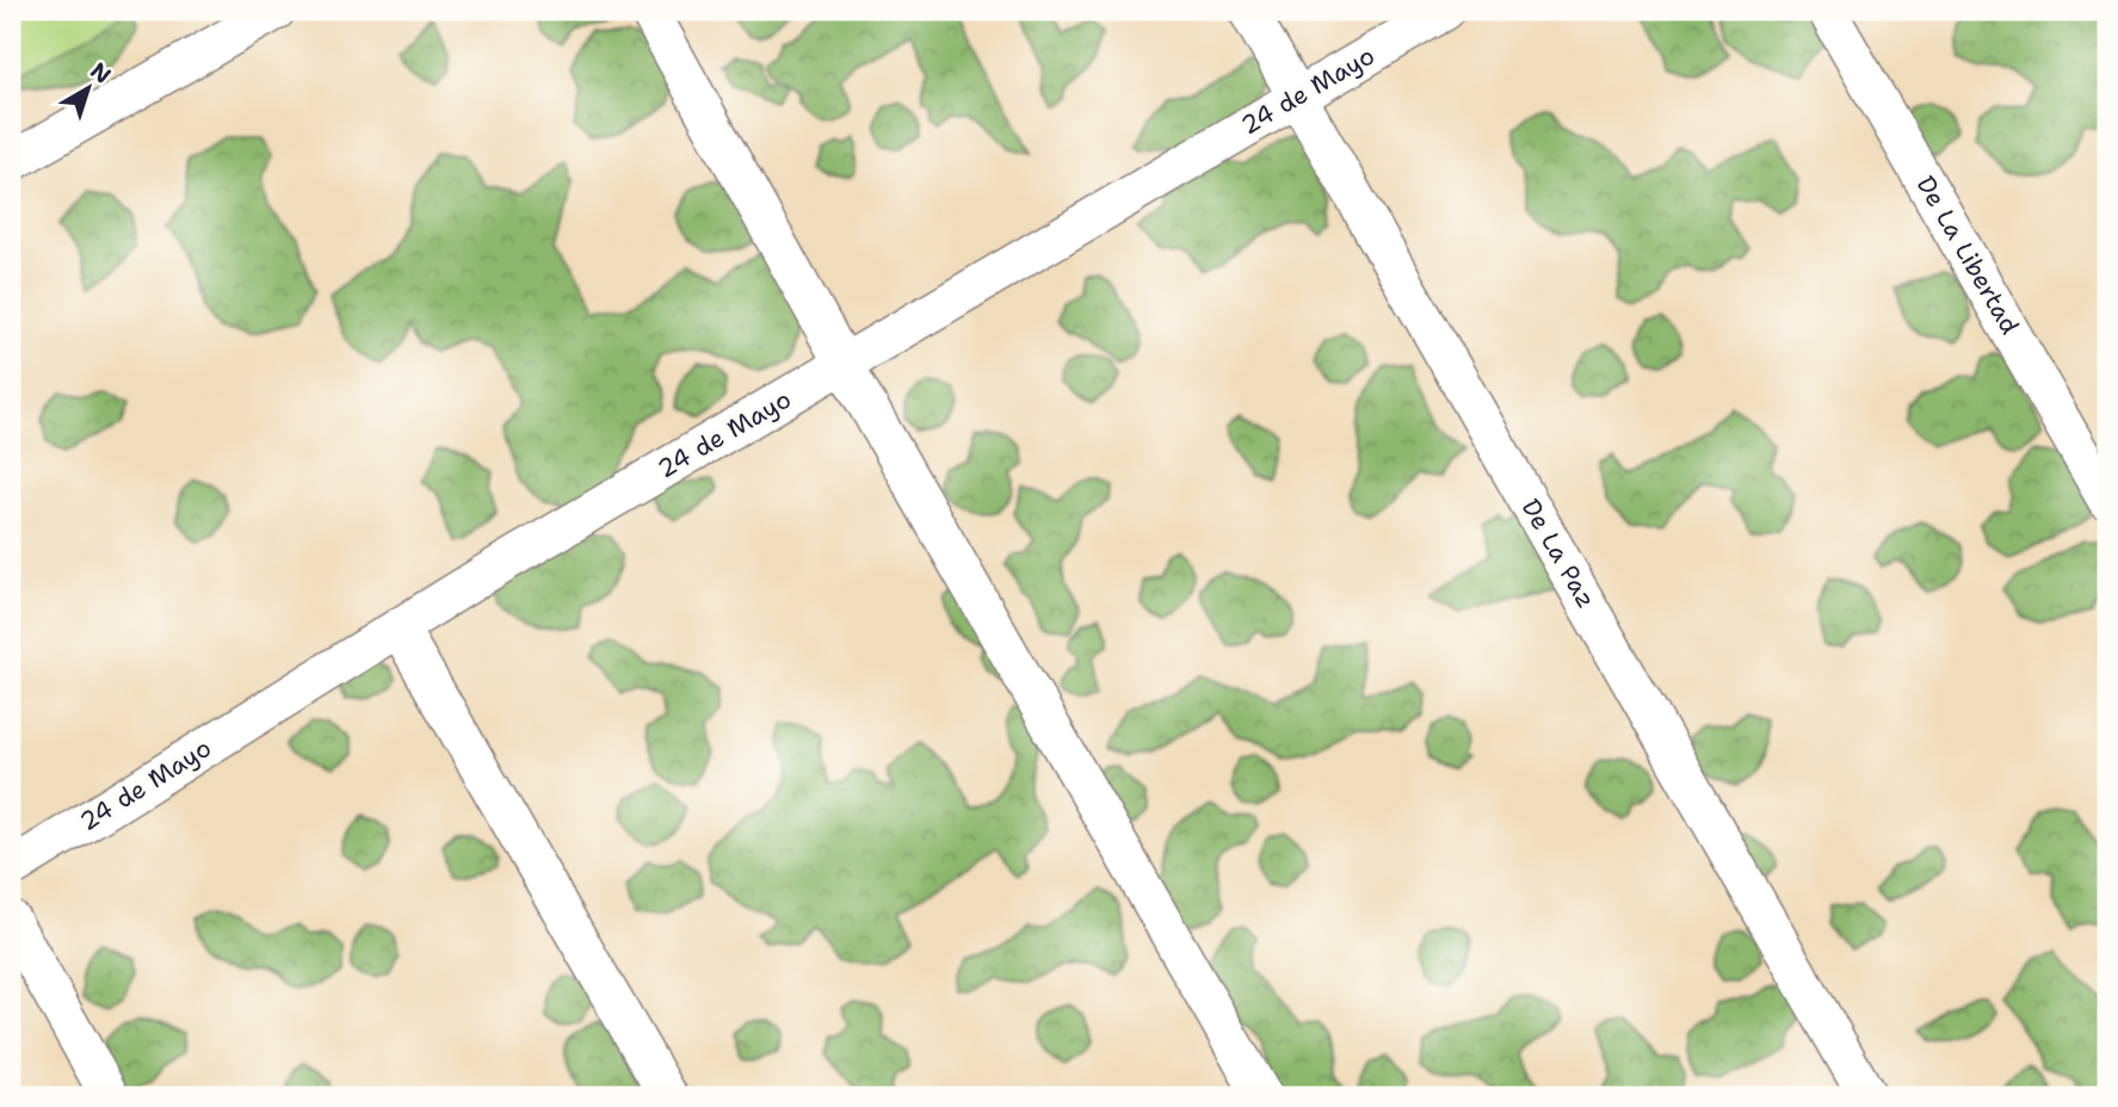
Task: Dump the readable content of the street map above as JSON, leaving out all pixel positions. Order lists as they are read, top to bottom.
{
  "streets": {
    "street": ["24 de Mayo", "De La Libertad", "De La Paz"]
  },
  "crossings": [
    ["24 de Mayo", "De La Paz"]
  ],
  "north": "top right"
}
